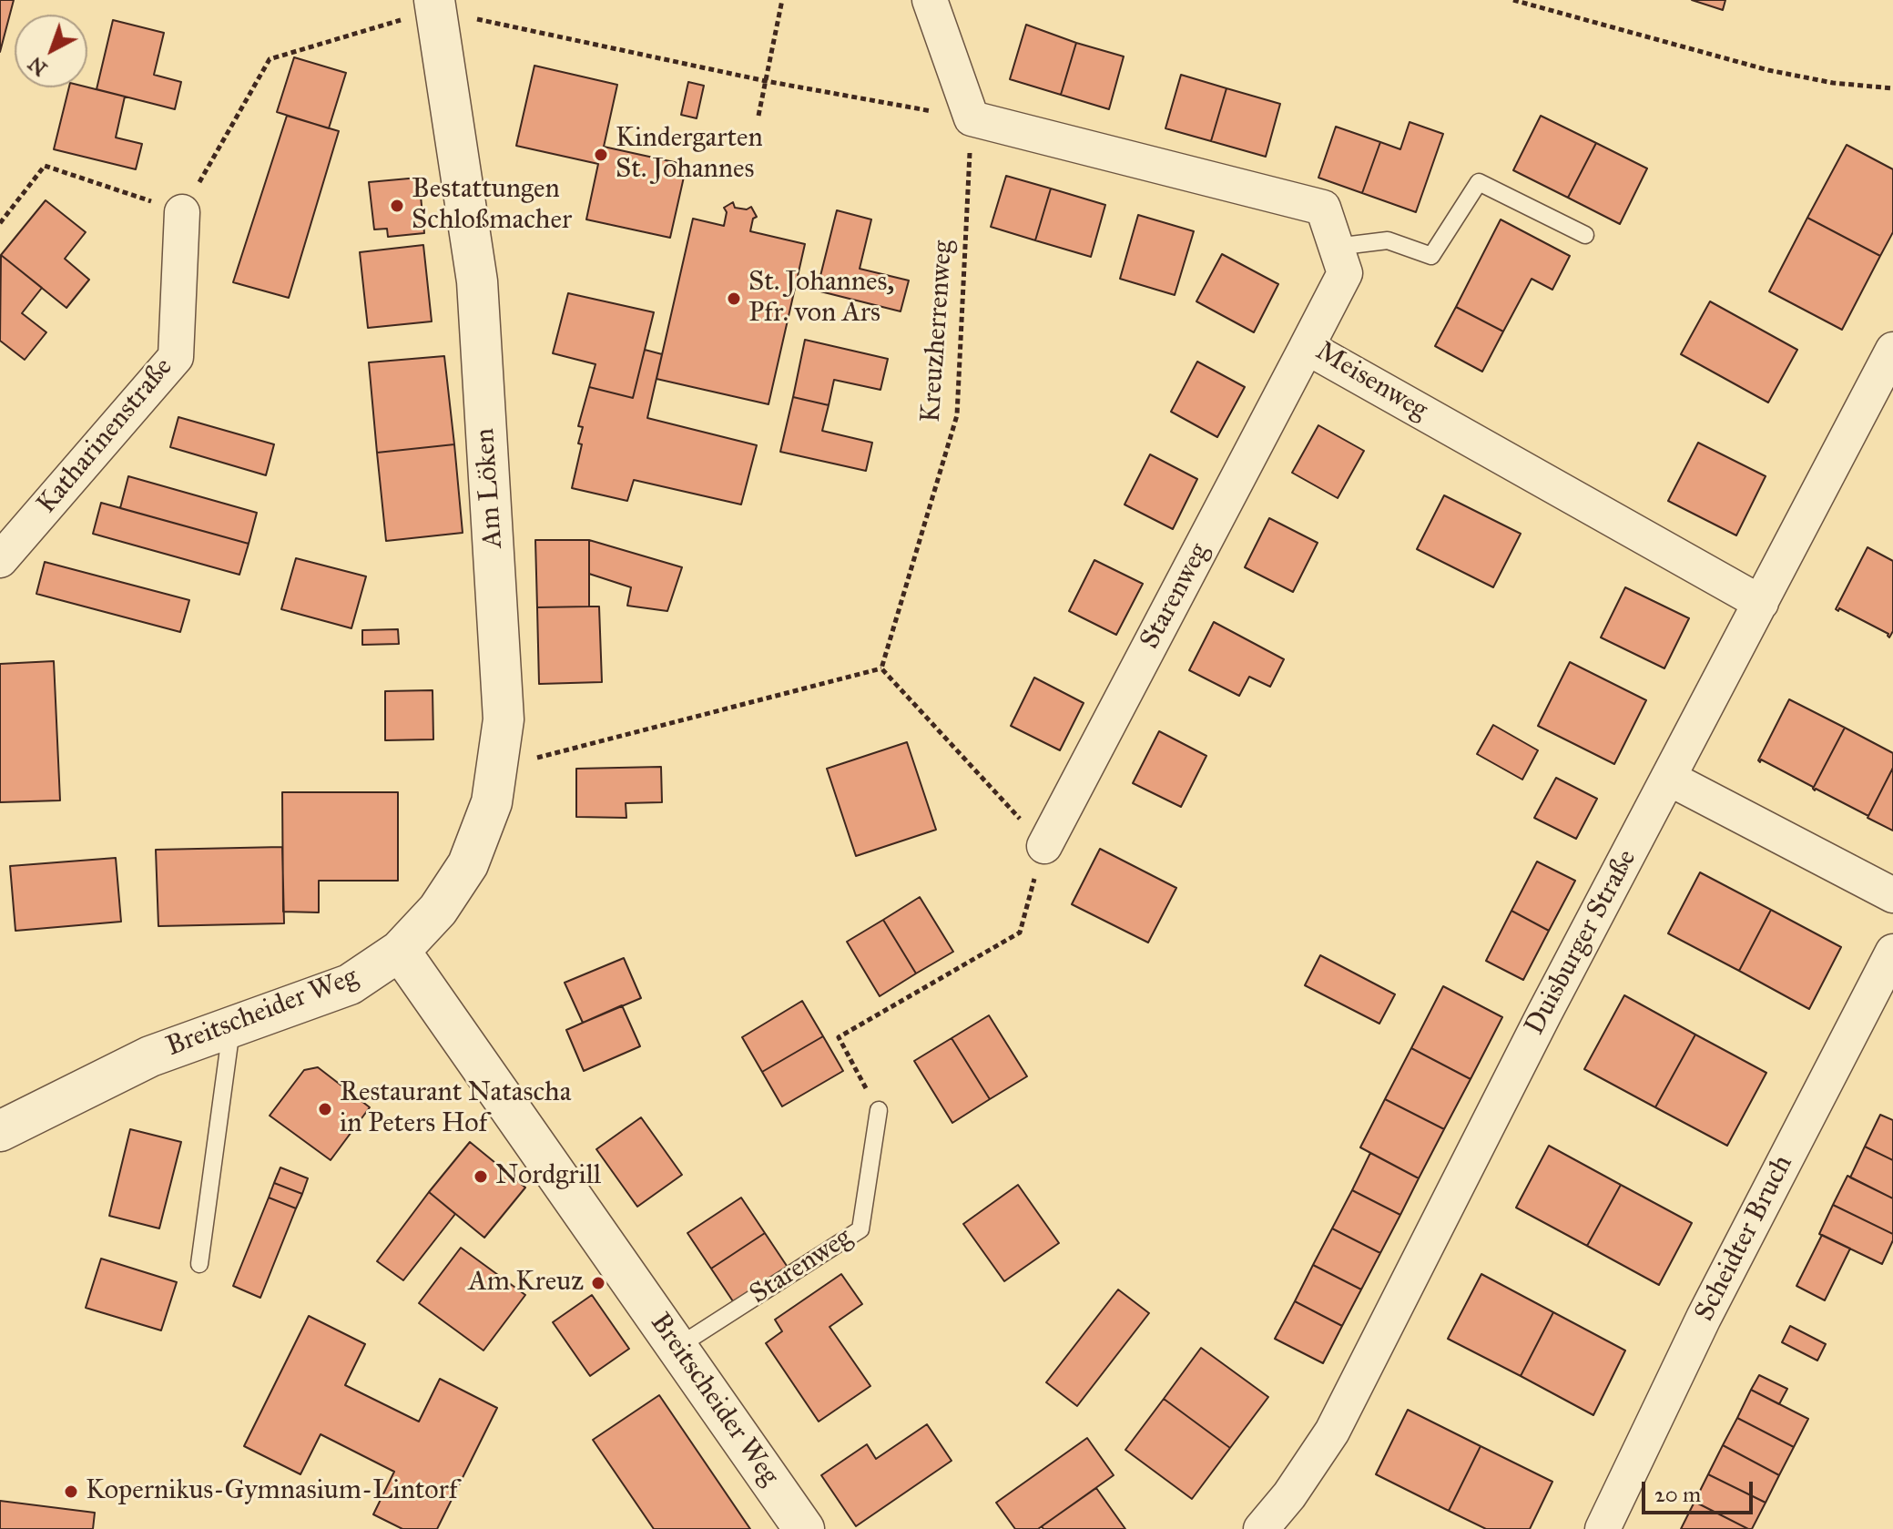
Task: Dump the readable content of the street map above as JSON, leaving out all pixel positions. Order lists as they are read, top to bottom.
{
  "streets": {
    "street": [
      "Meisenweg",
      "Katharinenstraße",
      "Am Löken",
      "Starenweg",
      "Duisburger Straße",
      "Breitscheider Weg",
      "Scheidter Bruch"
    ],
    "path": ["Kreuzherrenweg"]
  },
  "crossings": [
    ["Kreuzherrenweg", "Meisenweg"],
    ["Meisenweg", "Starenweg"],
    ["Meisenweg", "Duisburger Straße"],
    ["Am Löken", "Breitscheider Weg"],
    ["Starenweg", "Breitscheider Weg"]
  ],
  "places": [
    "Kindergarten St. Johannes",
    "Bestattungen Schloßmacher",
    "St. Johannes, Pfr. von Ars",
    "Restaurant Natascha in Peters Hof",
    "Nordgrill",
    "Am Kreuz",
    "Kopernikus-Gymnasium-Lintorf"
  ],
  "scale_bar": "20 m",
  "north": "bottom left"
}
